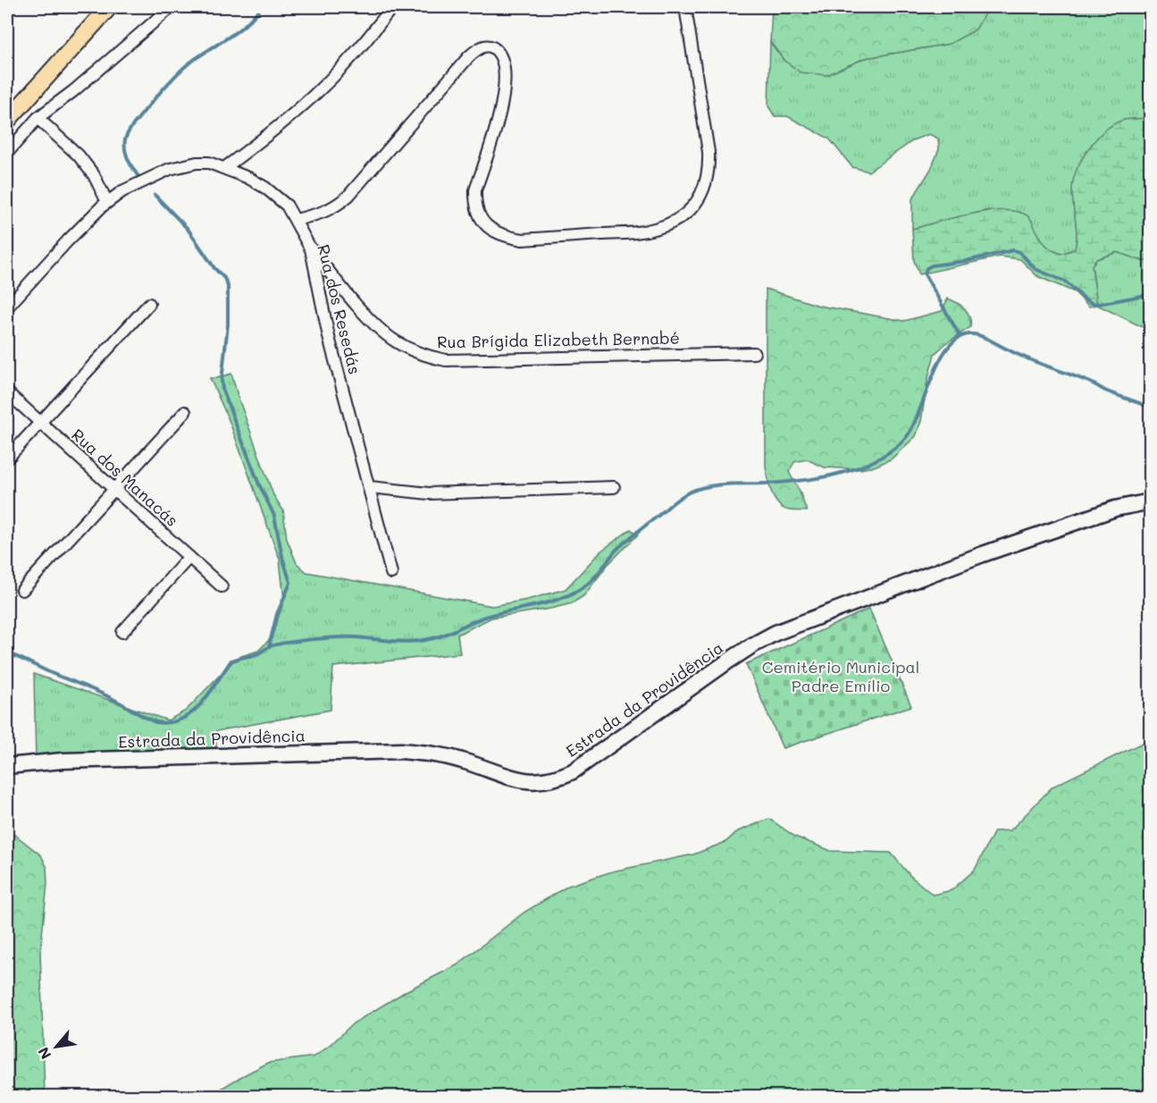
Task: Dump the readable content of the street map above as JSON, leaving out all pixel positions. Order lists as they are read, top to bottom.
{
  "streets": {
    "street": [
      "Rua dos Resedás",
      "Rua Brígida Elizabeth Bernabé",
      "Rua dos Manacás",
      "Estrada da Providência"
    ]
  },
  "crossings": [
    ["Rua dos Resedás", "Rua Brígida Elizabeth Bernabé"]
  ],
  "parks": ["Cemitério Municipal Padre Emílio"],
  "north": "bottom left"
}
